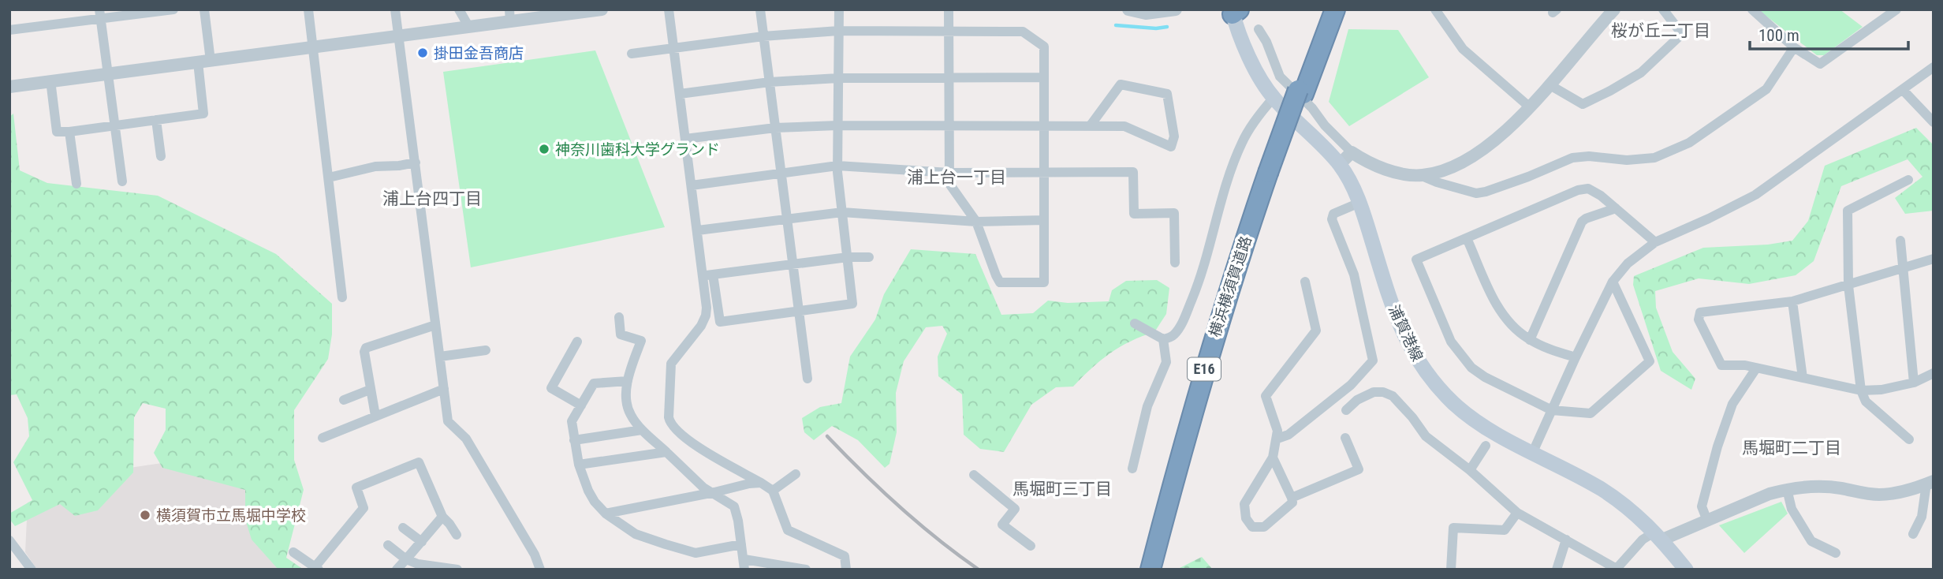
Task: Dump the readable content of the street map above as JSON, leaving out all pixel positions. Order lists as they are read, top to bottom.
{
  "streets": {
    "highway": ["横浜横須賀道路", "E16"],
    "main road": ["浦賀港線"]
  },
  "districts": [
    "桜が丘二丁目",
    "浦上台一丁目",
    "浦上台四丁目",
    "馬堀町二丁目",
    "馬堀町三丁目"
  ],
  "places": ["掛田金吾商店", "神奈川歯科大学グランド", "横須賀市立馬堀中学校"],
  "scale_bar": "100 m"
}
